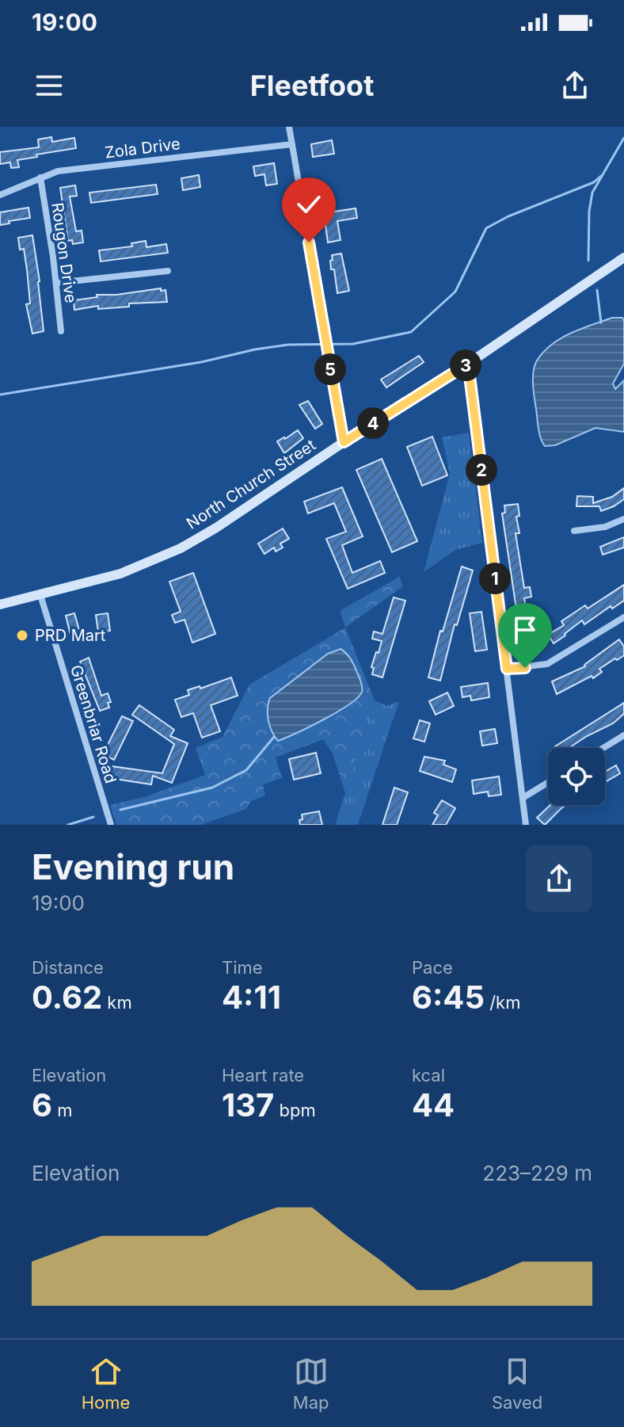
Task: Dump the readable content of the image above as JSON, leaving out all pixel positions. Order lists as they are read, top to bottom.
{
  "streets": {
    "main road": ["North Church Street"],
    "street": ["Zola Drive", "Rougon Drive", "Greenbriar Road"]
  },
  "crossings": [
    ["Zola Drive", "Rougon Drive"],
    ["North Church Street", "Greenbriar Road"]
  ],
  "places": ["PRD Mart"],
  "page": {
    "status": "19:00",
    "header": "Fleetfoot",
    "pins": [
      "3",
      "5",
      "4",
      "2",
      "1"
    ],
    "heading": ["Evening run", "19:00"],
    "stats": [
      ["Distance", "0.62 km"],
      ["Time", "4:11"],
      ["Pace", "6:45 /km"],
      ["Elevation", "6 m"],
      ["Heart rate", "137 bpm"],
      ["kcal", "44"]
    ],
    "chart": ["Elevation", "223–229 m"],
    "tabs": ["Home", "Map", "Saved"]
  }
}
